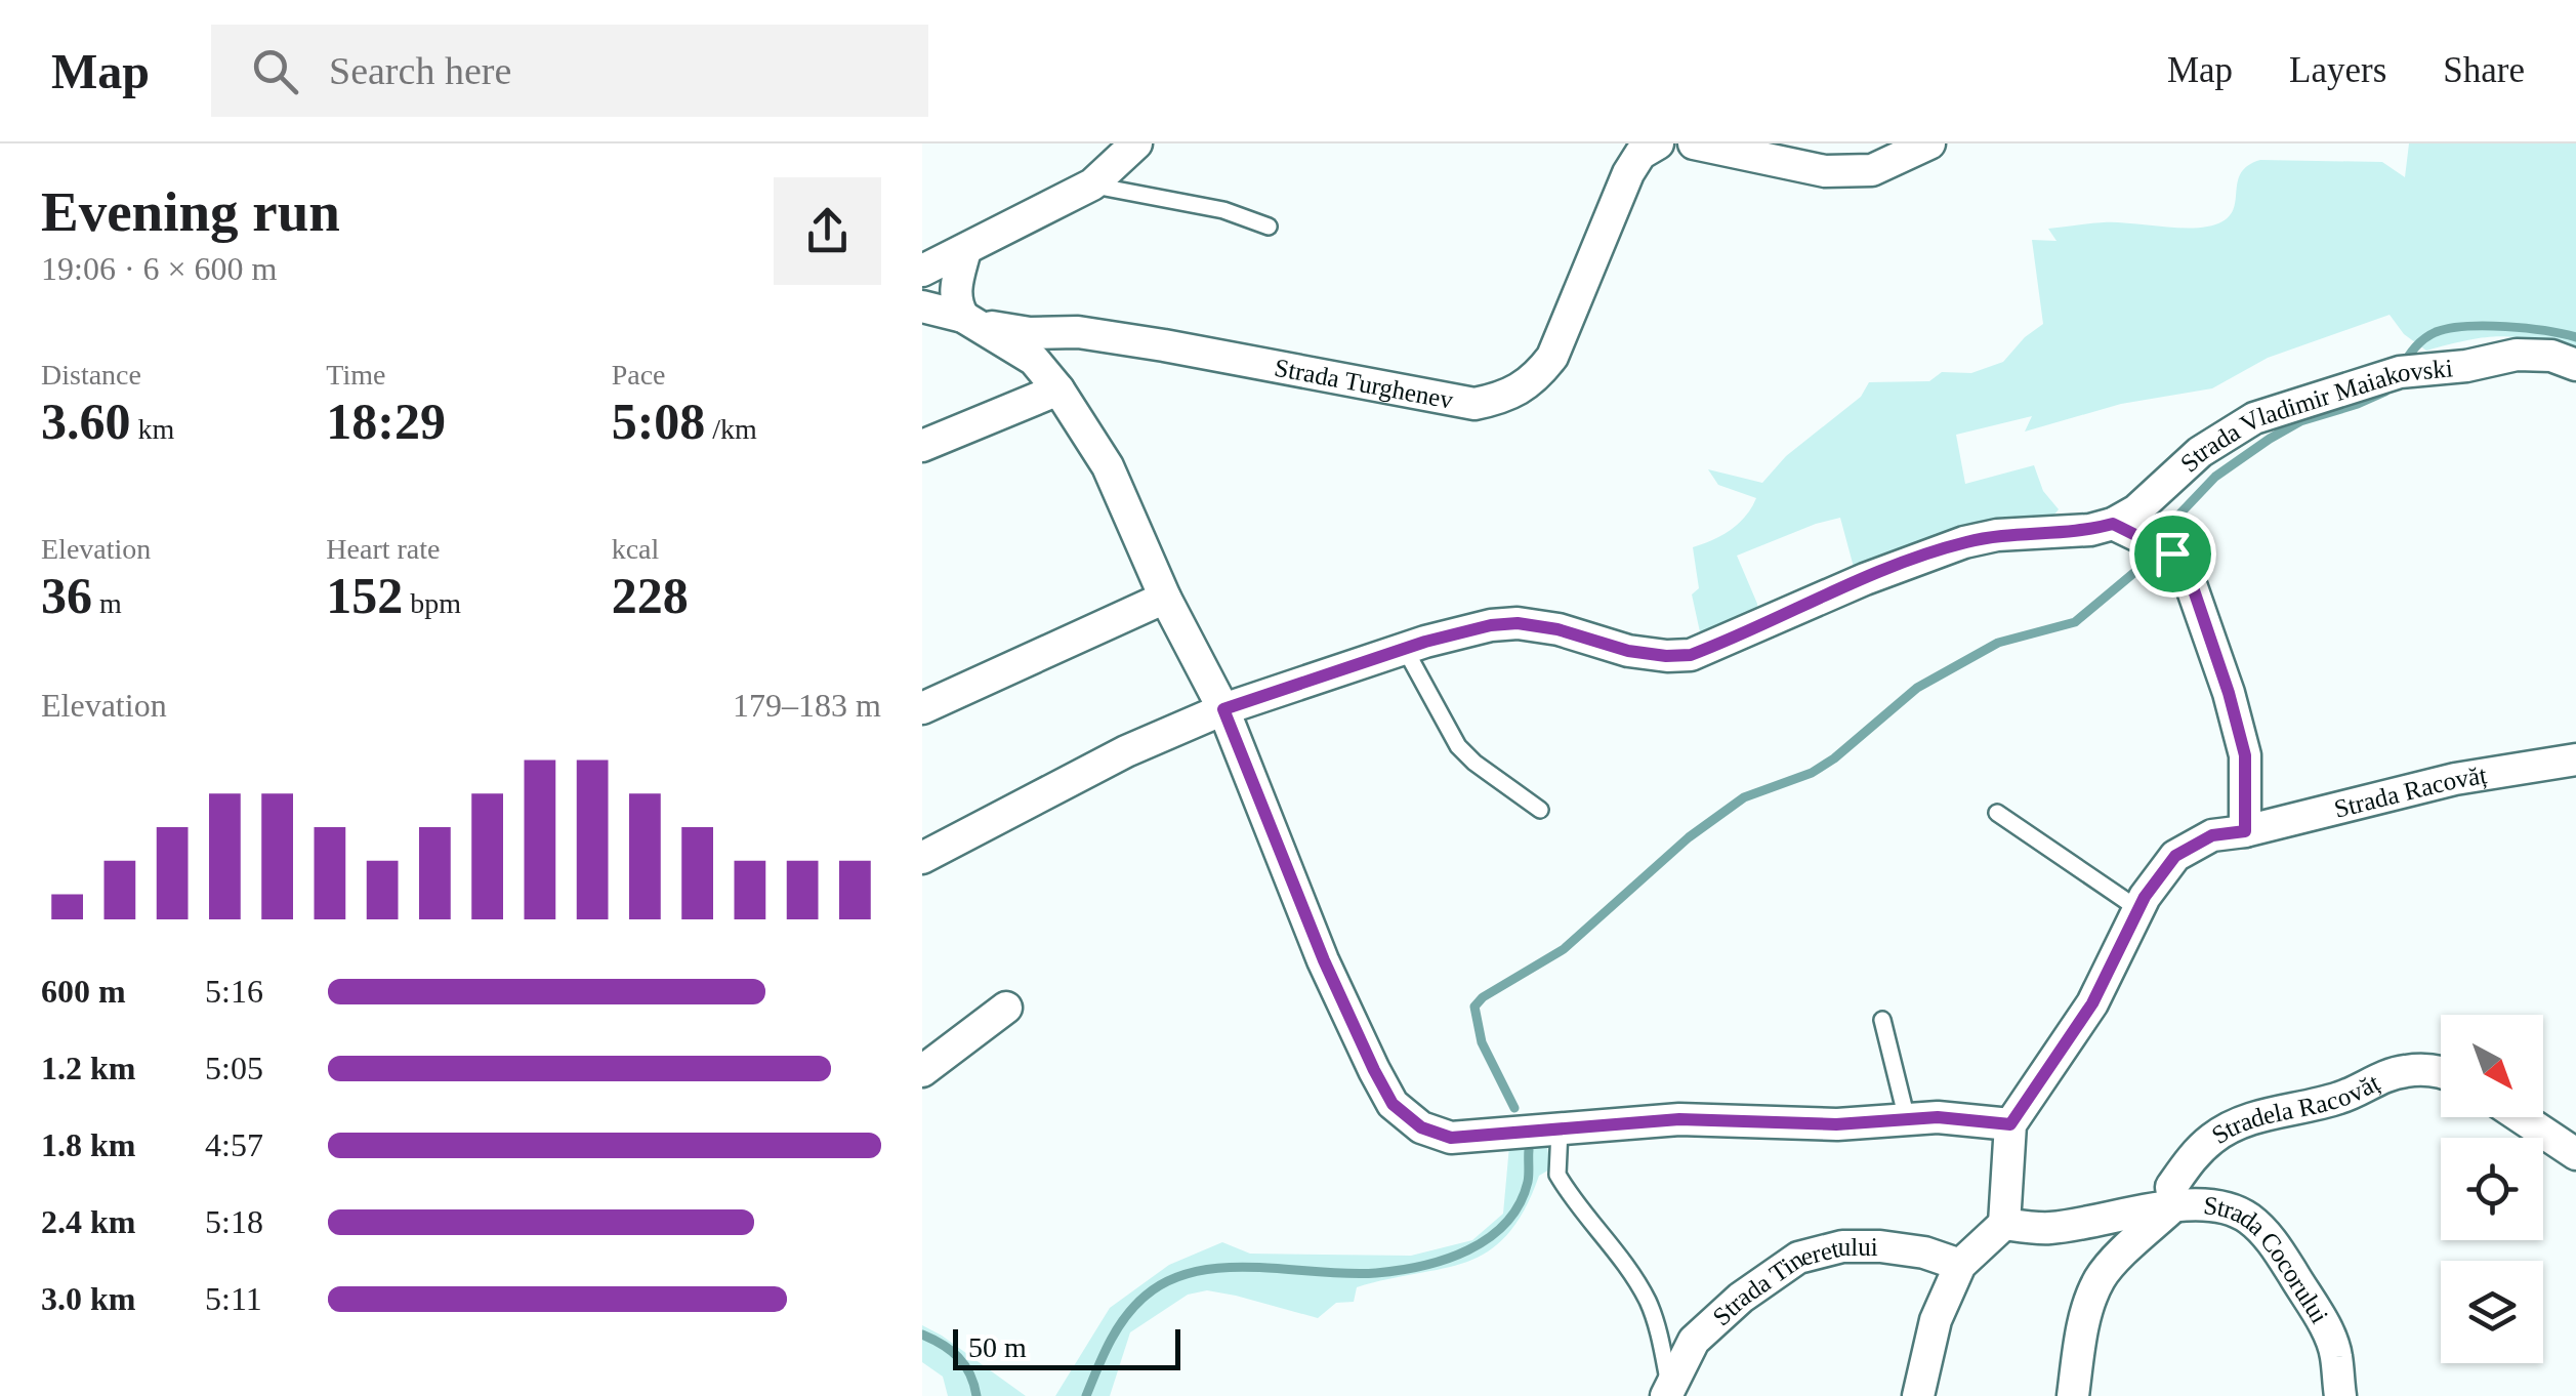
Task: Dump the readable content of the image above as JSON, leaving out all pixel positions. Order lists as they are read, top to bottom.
{
  "streets": {
    "street": [
      "Strada Turghenev",
      "Strada Vladimir Maiakovski",
      "Strada Racovăț",
      "Stradela Racovăț",
      "Strada Cocorului",
      "Strada Tineretului"
    ]
  },
  "crossings": [
    ["Stradela Racovăț", "Strada Cocorului"]
  ],
  "scale_bar": "50 m",
  "north": "bottom right",
  "page": {
    "header": "Map",
    "search": "Search here",
    "nav": ["Map", "Layers", "Share"],
    "heading": ["Evening run", "19:06 · 6 × 600 m"],
    "stats": [
      ["Distance", "3.60 km"],
      ["Time", "18:29"],
      ["Pace", "5:08 /km"],
      ["Elevation", "36 m"],
      ["Heart rate", "152 bpm"],
      ["kcal", "228"]
    ],
    "chart": ["Elevation", "179–183 m"],
    "list": [
      {
        "name": "600 m",
        "note": "5:16"
      },
      {
        "name": "1.2 km",
        "note": "5:05"
      },
      {
        "name": "1.8 km",
        "note": "4:57"
      },
      {
        "name": "2.4 km",
        "note": "5:18"
      },
      {
        "name": "3.0 km",
        "note": "5:11"
      }
    ],
    "scale": "50 m"
  }
}
